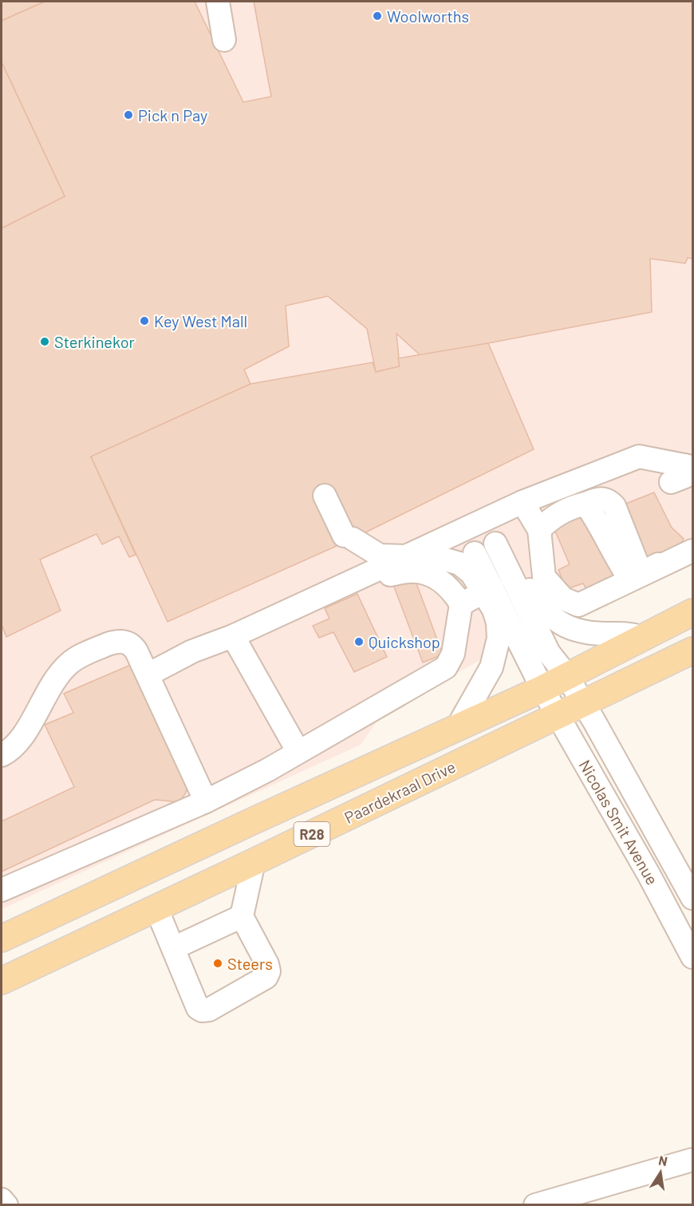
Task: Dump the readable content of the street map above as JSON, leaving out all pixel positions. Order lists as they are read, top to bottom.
{
  "streets": {
    "main road": ["Paardekraal Drive", "R28"],
    "street": ["Nicolas Smit Avenue"]
  },
  "crossings": [
    ["Paardekraal Drive", "Nicolas Smit Avenue"]
  ],
  "places": [
    "Woolworths",
    "Pick n Pay",
    "Key West Mall",
    "Sterkinekor",
    "Quickshop",
    "Steers"
  ],
  "north": "top"
}
